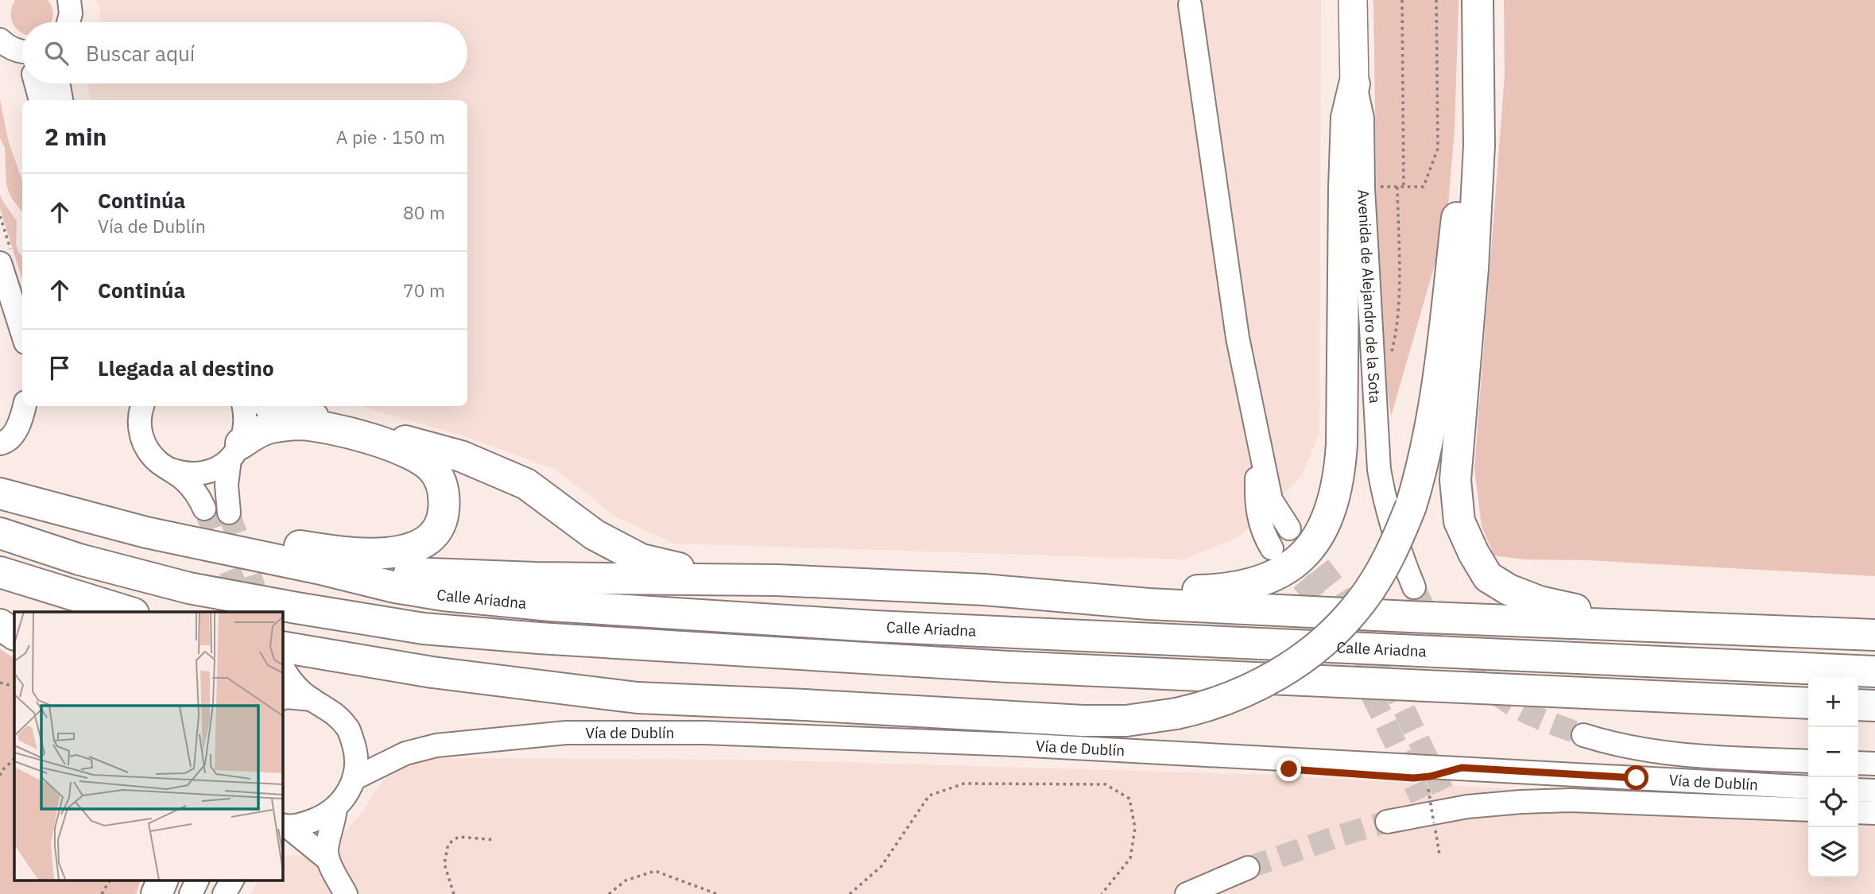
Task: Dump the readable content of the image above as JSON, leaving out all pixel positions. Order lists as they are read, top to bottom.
{
  "streets": {
    "highway": ["Calle Ariadna"],
    "main road": ["Avenida de Alejandro de la Sota"],
    "street": ["Vía de Dublín"]
  },
  "page": {
    "search": "Buscar aquí",
    "heading": ["2 min", "A pie · 150 m"],
    "list": [
      ["Continúa", "Vía de Dublín", "80 m"],
      ["Continúa", "70 m"],
      "Llegada al destino"
    ],
    "map_buttons": ["+", "−"]
  }
}
